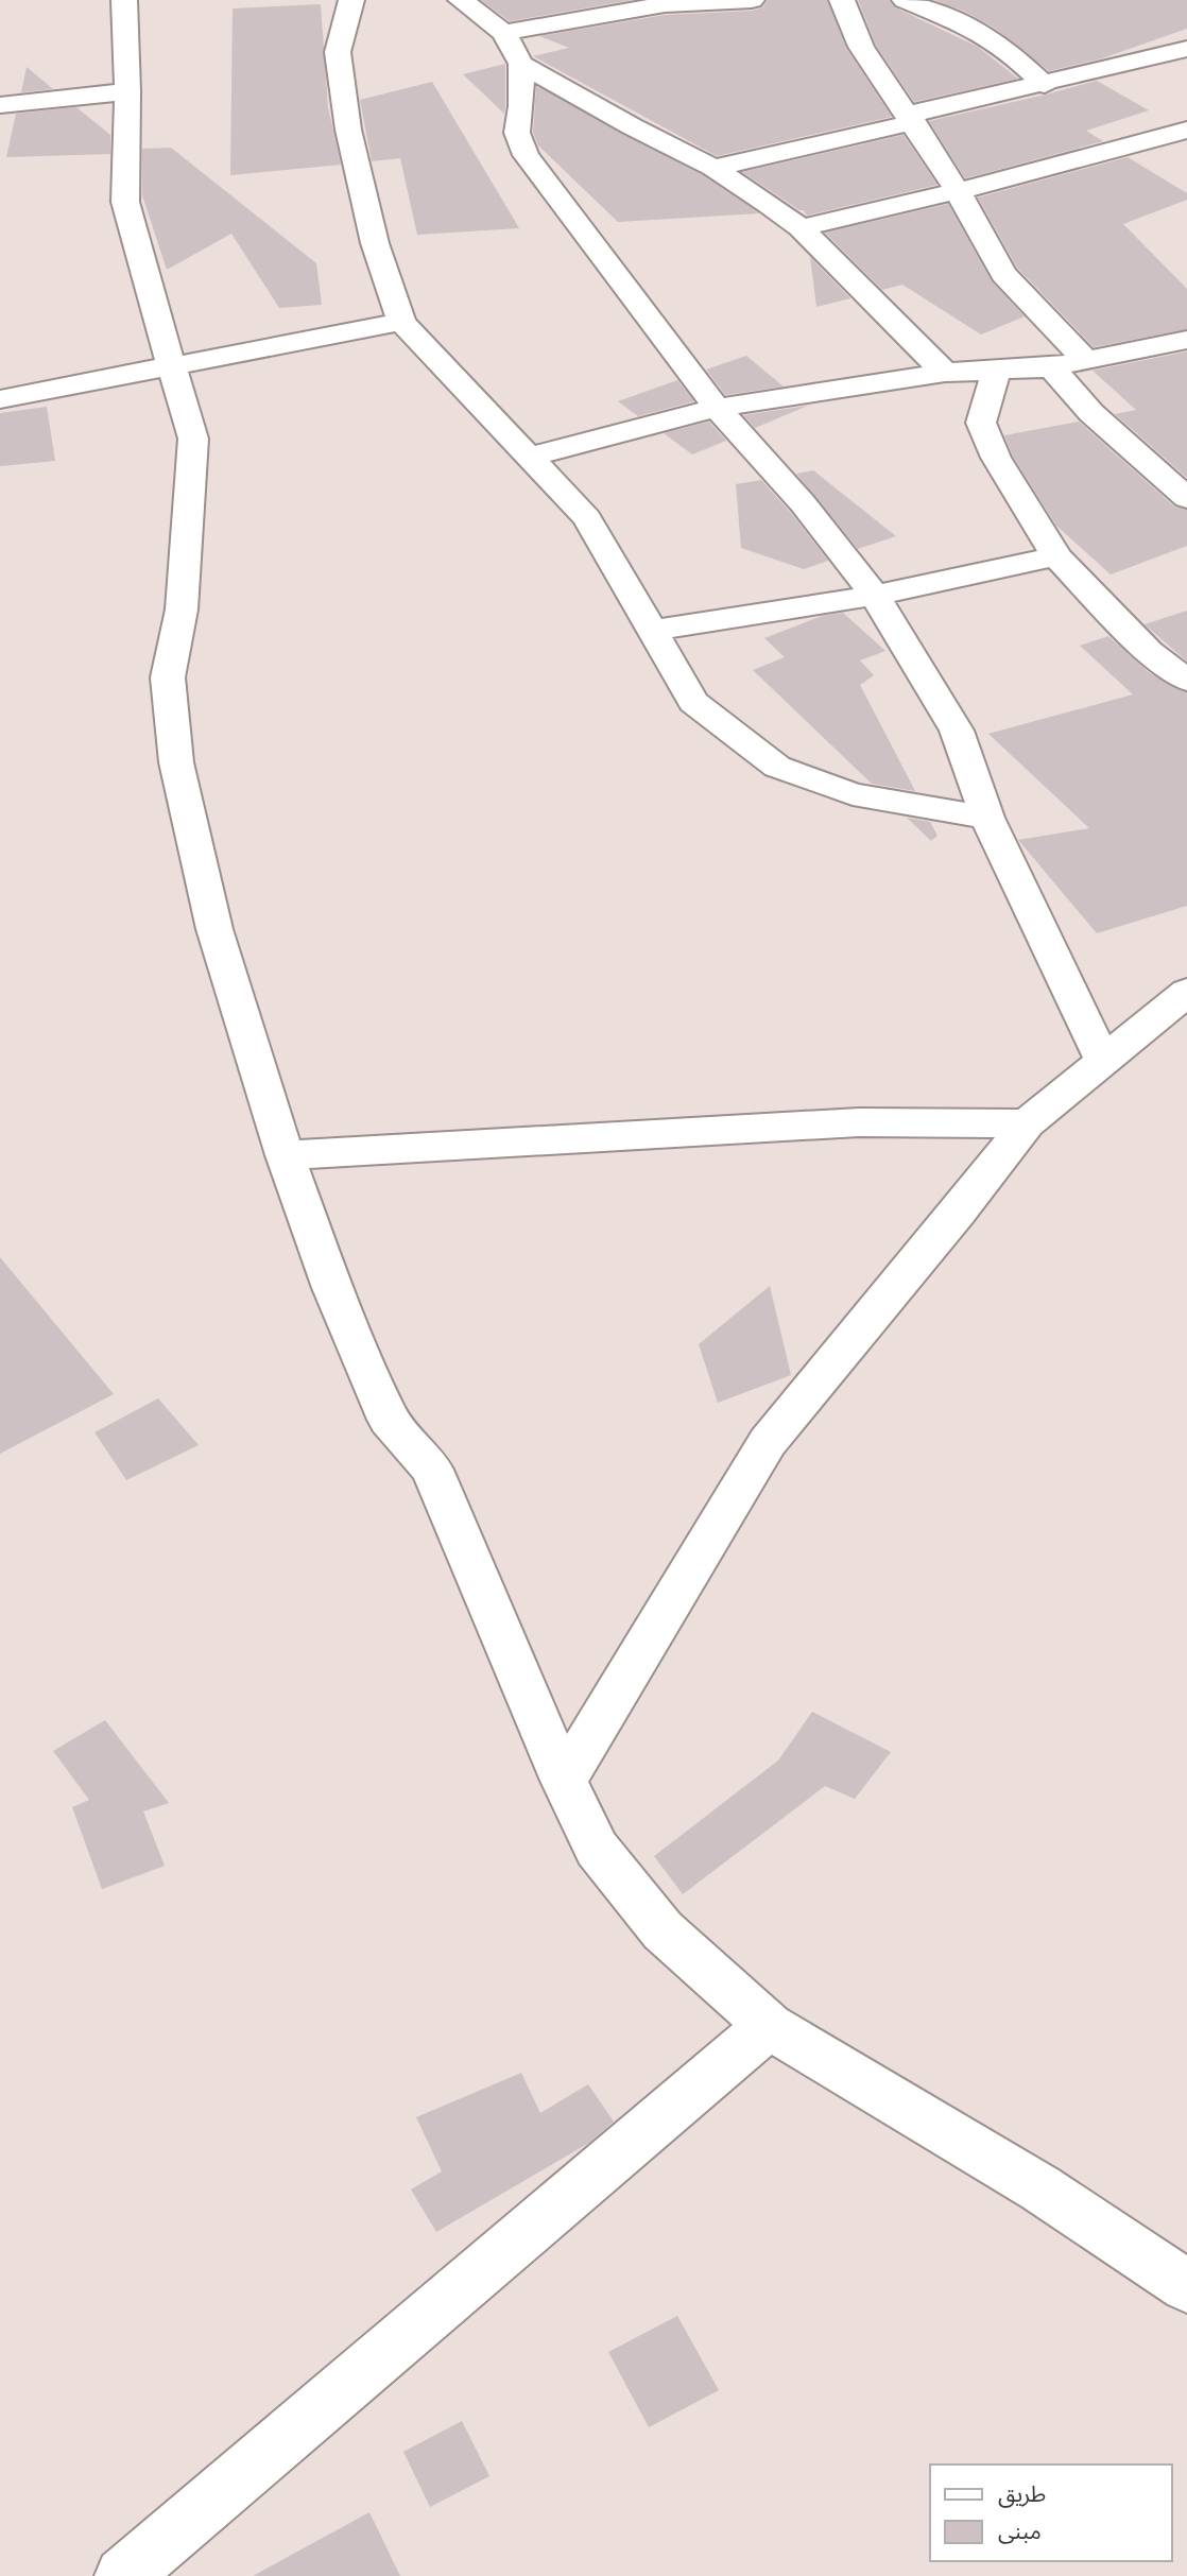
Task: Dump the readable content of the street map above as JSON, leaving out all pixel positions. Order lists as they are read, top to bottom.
{
  "legend": ["طريق", "مبنى"]
}
